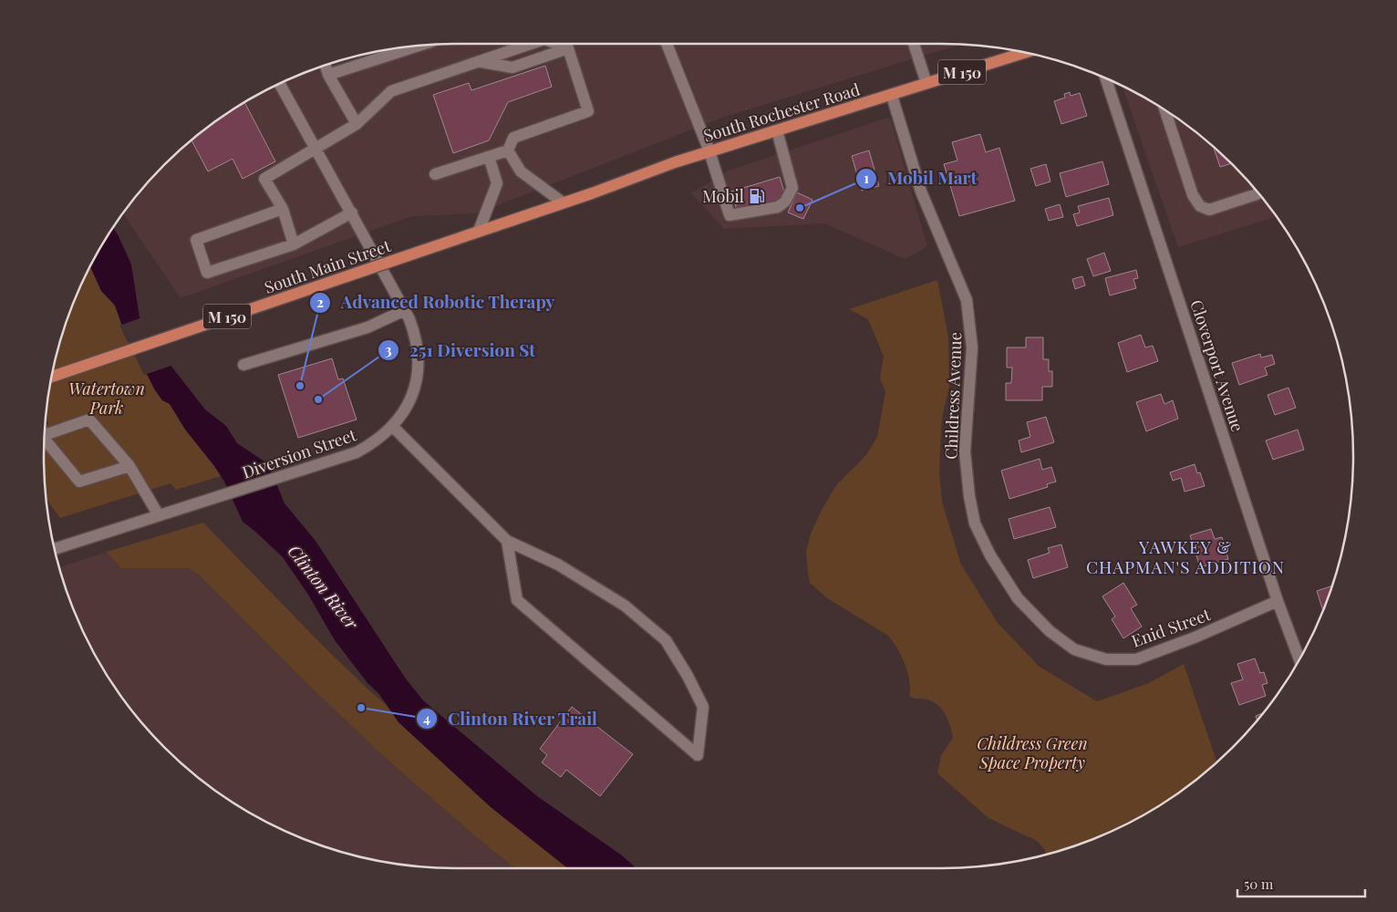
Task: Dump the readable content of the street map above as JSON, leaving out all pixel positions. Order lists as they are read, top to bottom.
{
  "streets": {
    "main road": ["M 150", "South Rochester Road", "South Main Street"],
    "street": [
      "Cloverport Avenue",
      "Childress Avenue",
      "Diversion Street",
      "Enid Street"
    ]
  },
  "crossings": [
    ["South Rochester Road", "South Main Street"],
    ["South Rochester Road", "Childress Avenue"],
    ["Cloverport Avenue", "Enid Street"],
    ["Childress Avenue", "Enid Street"]
  ],
  "districts": ["YAWKEY & CHAPMAN'S ADDITION"],
  "water": ["Clinton River"],
  "parks": ["Watertown Park", "Childress Green Space Property"],
  "places": {
    "fuel station": ["Mobil"],
    "other": [
      "Mobil Mart",
      "Advanced Robotic Therapy",
      "251 Diversion St",
      "Clinton River Trail"
    ]
  },
  "scale_bar": "50 m"
}
